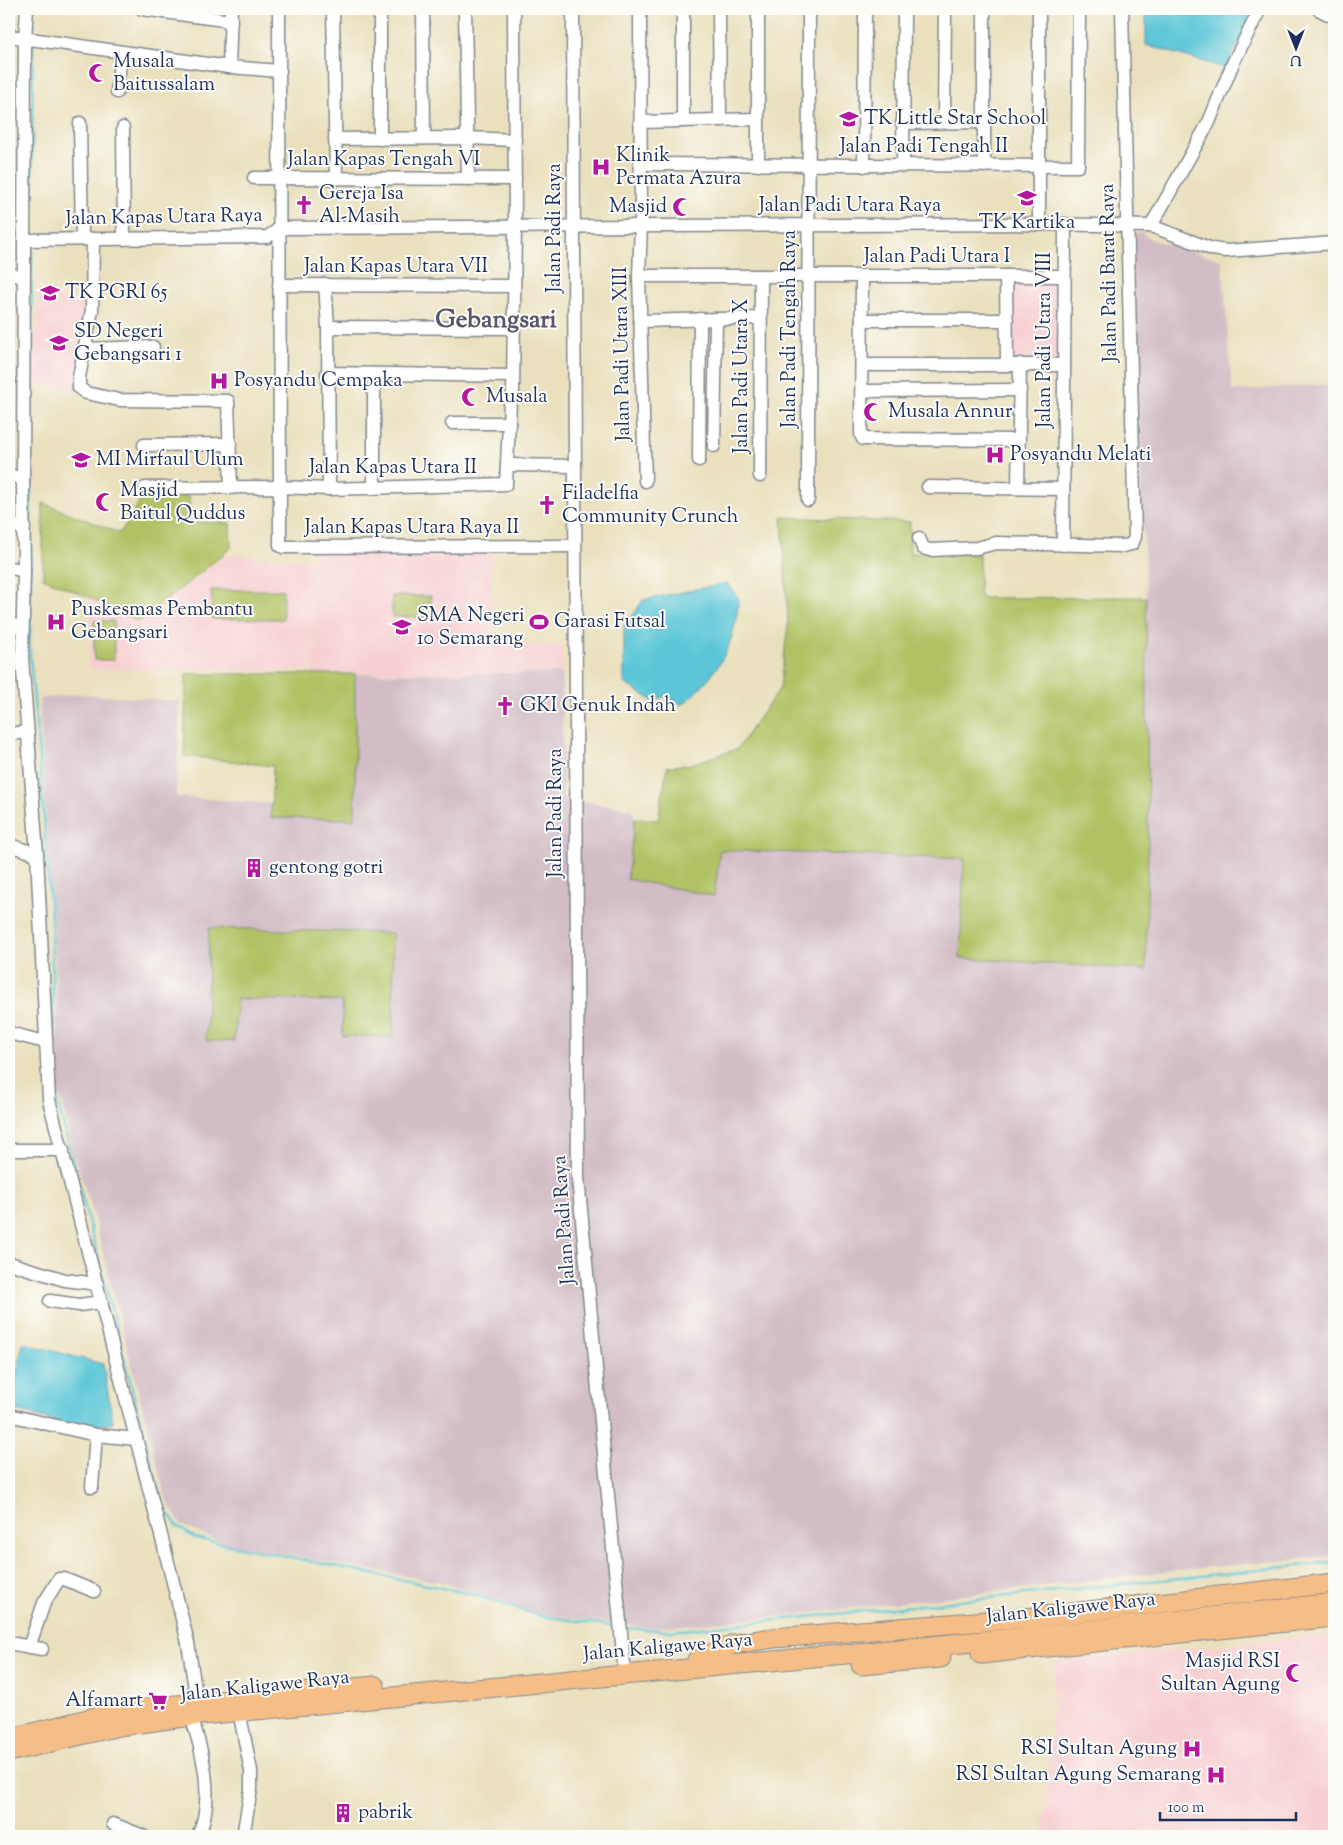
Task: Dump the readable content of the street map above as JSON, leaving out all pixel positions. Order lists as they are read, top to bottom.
{
  "streets": {
    "highway": ["Jalan Kaligawe Raya"],
    "street": [
      "Jalan Padi Tengah II",
      "Jalan Kapas Tengah VI",
      "Jalan Padi Utara Raya",
      "Jalan Kapas Utara Raya",
      "Jalan Padi Raya",
      "Jalan Padi Utara I",
      "Jalan Kapas Utara VII",
      "Jalan Padi Barat Raya",
      "Jalan Padi Tengah Raya",
      "Jalan Padi Utara VIII",
      "Jalan Padi Utara XIII",
      "Jalan Padi Utara X",
      "Jalan Kapas Utara II",
      "Jalan Kapas Utara Raya II"
    ]
  },
  "crossings": [
    ["Jalan Padi Tengah II", "Jalan Padi Tengah Raya"],
    ["Jalan Padi Tengah II", "Jalan Padi Utara XIII"],
    ["Jalan Padi Utara Raya", "Jalan Kapas Utara Raya"],
    ["Jalan Padi Utara Raya", "Jalan Padi Raya"],
    ["Jalan Padi Utara Raya", "Jalan Padi Barat Raya"],
    ["Jalan Padi Utara Raya", "Jalan Padi Tengah Raya"],
    ["Jalan Padi Utara Raya", "Jalan Padi Utara VIII"],
    ["Jalan Padi Utara Raya", "Jalan Padi Utara XIII"],
    ["Jalan Kapas Utara Raya", "Jalan Padi Raya"],
    ["Jalan Padi Raya", "Jalan Kapas Utara Raya II"],
    ["Jalan Padi Raya", "Jalan Kaligawe Raya"],
    ["Jalan Padi Utara I", "Jalan Padi Tengah Raya"],
    ["Jalan Padi Utara I", "Jalan Padi Utara VIII"],
    ["Jalan Padi Utara I", "Jalan Padi Utara XIII"],
    ["Jalan Padi Utara I", "Jalan Padi Utara X"],
    ["Jalan Padi Barat Raya", "Jalan Padi Utara VIII"],
    ["Jalan Kapas Utara II", "Jalan Kapas Utara Raya II"]
  ],
  "districts": ["Gebangsari"],
  "places": {
    "mosque": [
      "Musala Baitussalam",
      "Masjid",
      "Musala",
      "Musala Annur",
      "Masjid Baitul Quddus",
      "Masjid RSI Sultan Agung"
    ],
    "school or university": [
      "TK Little Star School",
      "TK Kartika",
      "TK PGRI 65",
      "SD Negeri Gebangsari 1",
      "MI Mirfaul Ulum",
      "SMA Negeri 10 Semarang"
    ],
    "hospital": [
      "Klinik Permata Azura",
      "Posyandu Cempaka",
      "Posyandu Melati",
      "Puskesmas Pembantu Gebangsari",
      "RSI Sultan Agung",
      "RSI Sultan Agung Semarang"
    ],
    "church": ["Gereja Isa Al-Masih", "Filadelfia Community Crunch", "GKI Genuk Indah"],
    "sports": ["Garasi Futsal"],
    "building": ["gentong gotri", "pabrik"],
    "supermarket": ["Alfamart"]
  },
  "scale_bar": "100 m",
  "north": "bottom"
}
